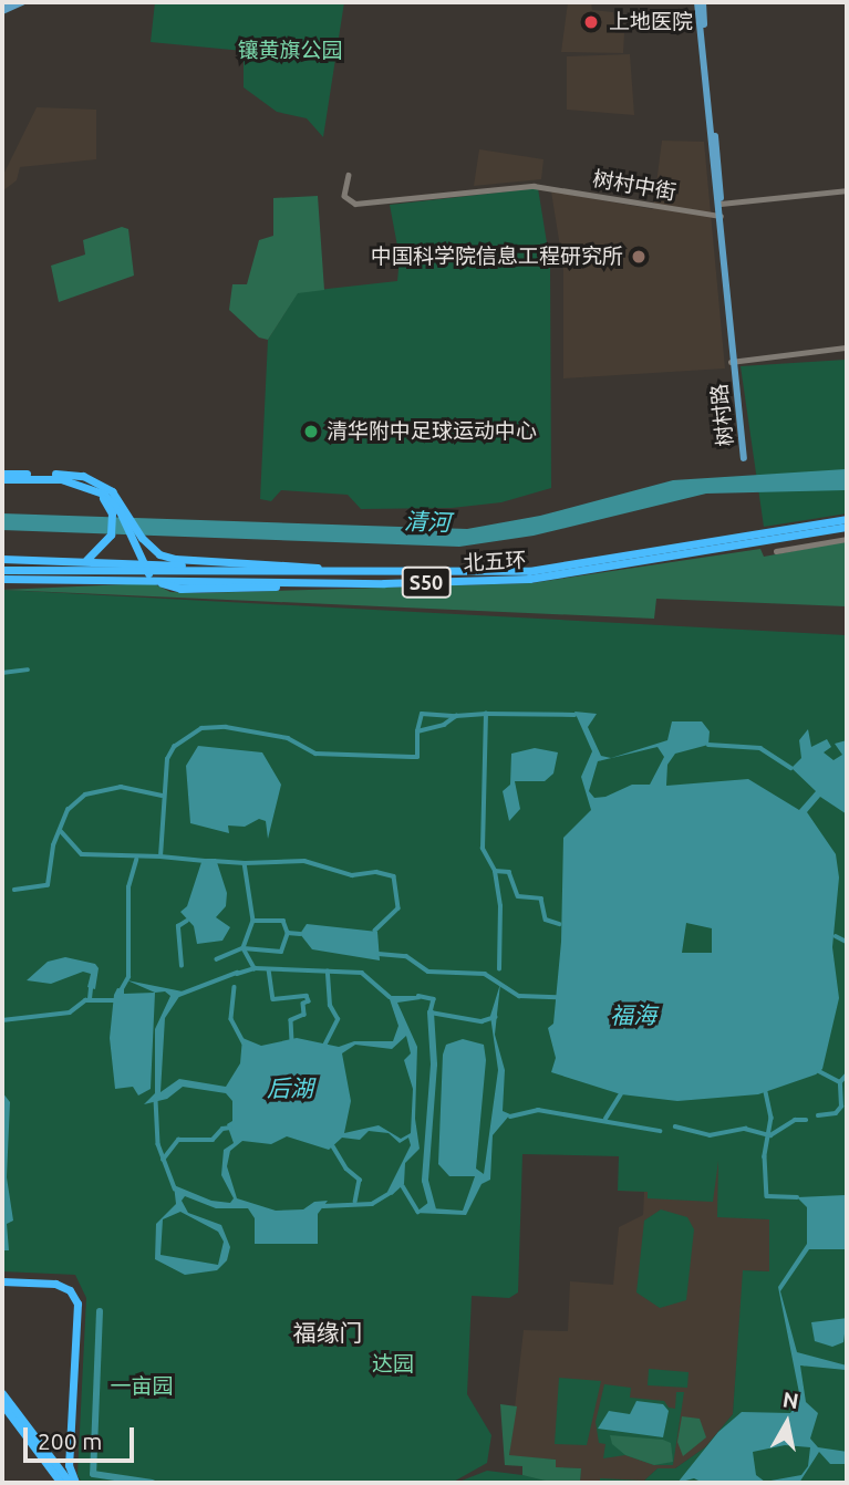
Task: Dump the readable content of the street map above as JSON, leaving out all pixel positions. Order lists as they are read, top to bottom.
{
  "streets": {
    "highway": ["北五环", "S50"],
    "main road": ["树村路"],
    "street": ["树村中街"]
  },
  "crossings": [
    ["树村中街", "树村路"]
  ],
  "districts": ["福缘门"],
  "water": ["清河", "福海", "后湖"],
  "parks": ["镶黄旗公园", "达园", "一亩园"],
  "places": ["上地医院", "中国科学院信息工程研究所", "清华附中足球运动中心"],
  "scale_bar": "200 m",
  "north": "top"
}
